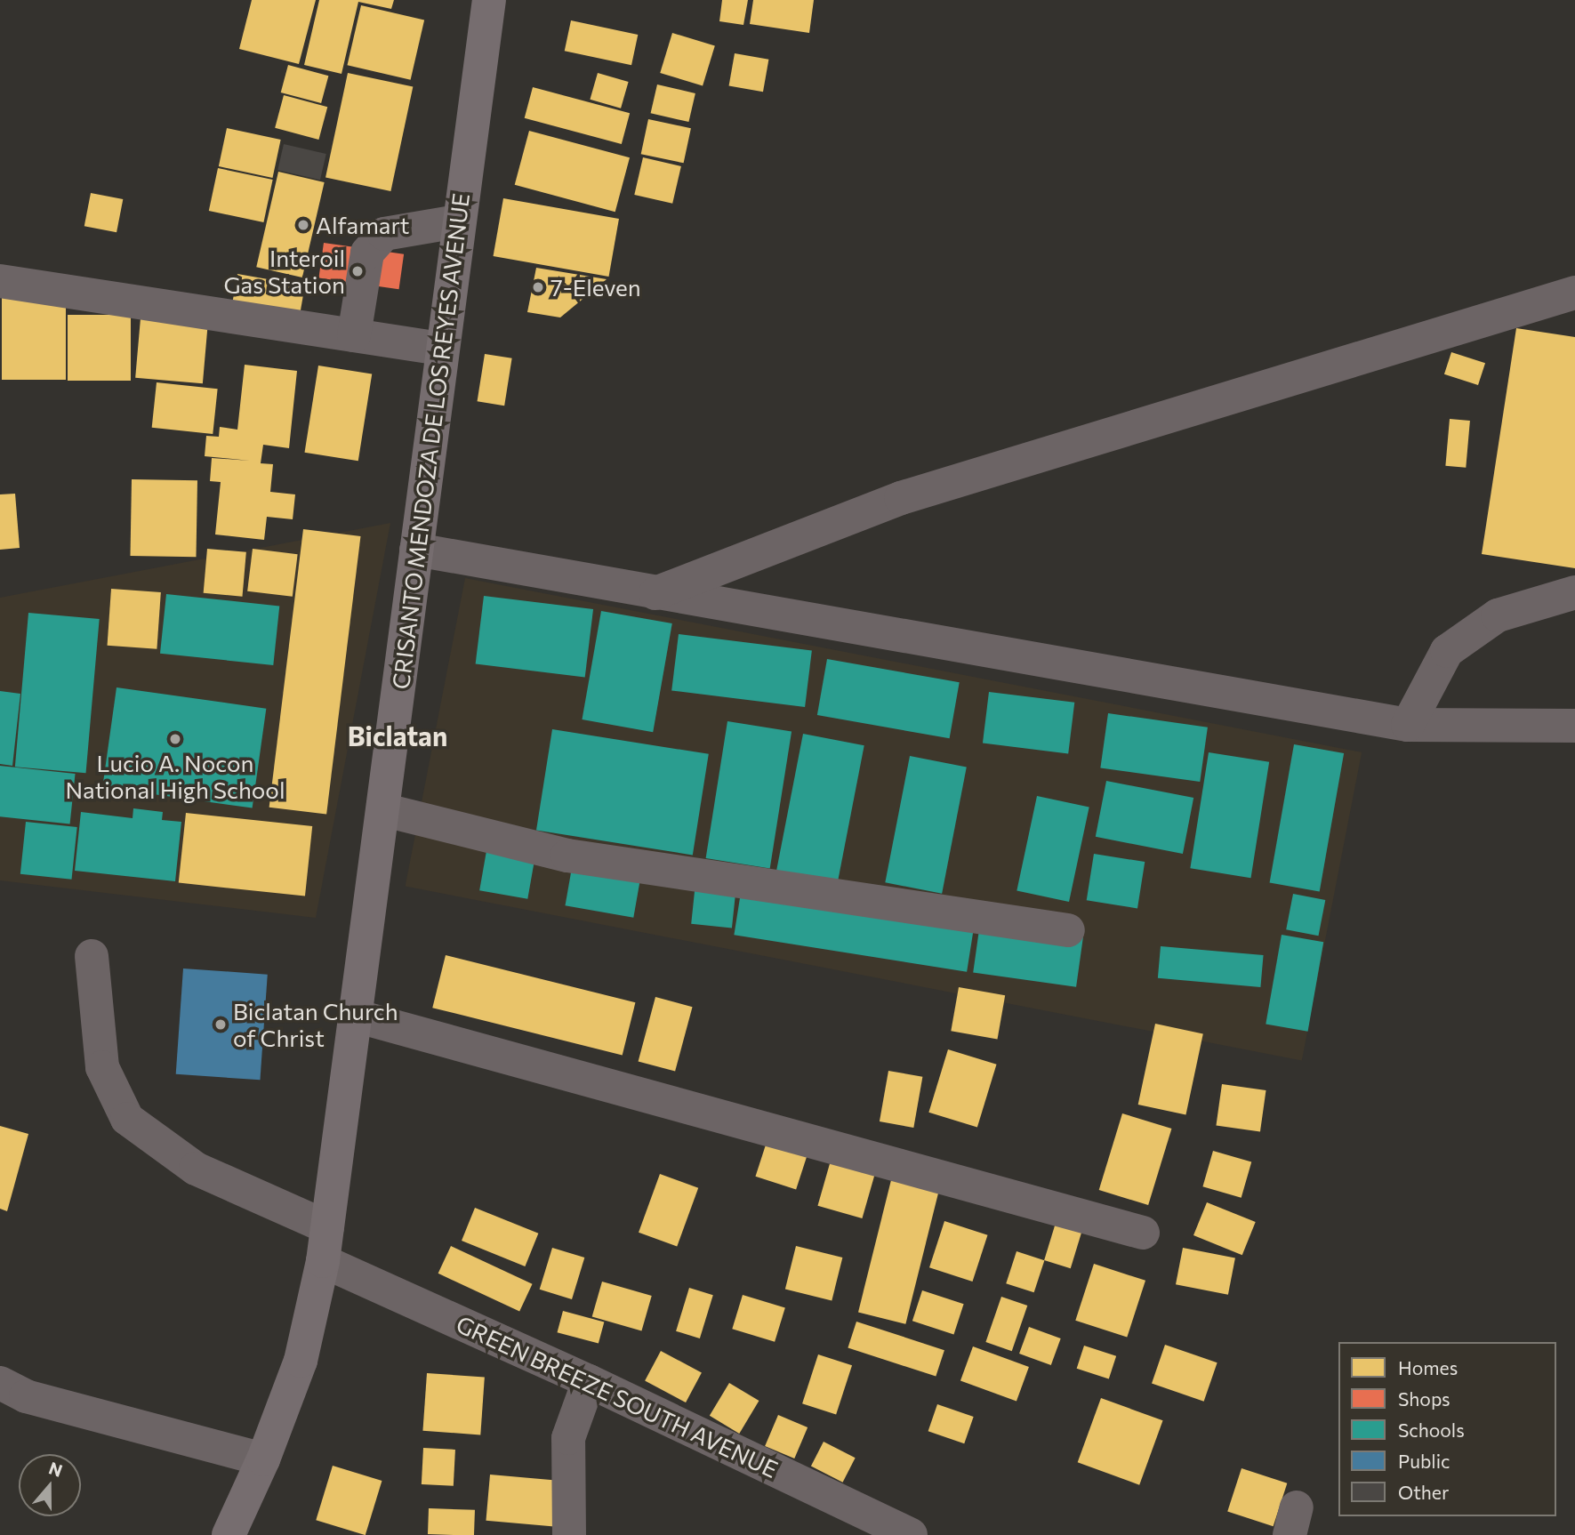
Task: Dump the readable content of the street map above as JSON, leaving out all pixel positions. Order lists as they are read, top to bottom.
{
  "streets": {
    "main road": ["CRISANTO MENDOZA DE LOS REYES AVENUE"],
    "street": ["GREEN BREEZE SOUTH AVENUE"]
  },
  "crossings": [
    ["CRISANTO MENDOZA DE LOS REYES AVENUE", "GREEN BREEZE SOUTH AVENUE"]
  ],
  "districts": ["Biclatan"],
  "places": [
    "Alfamart",
    "Interoil Gas Station",
    "7-Eleven",
    "Lucio A. Nocon National High School",
    "Biclatan Church of Christ"
  ],
  "legend": [
    "Homes",
    "Shops",
    "Schools",
    "Public",
    "Other"
  ],
  "north": "top"
}
